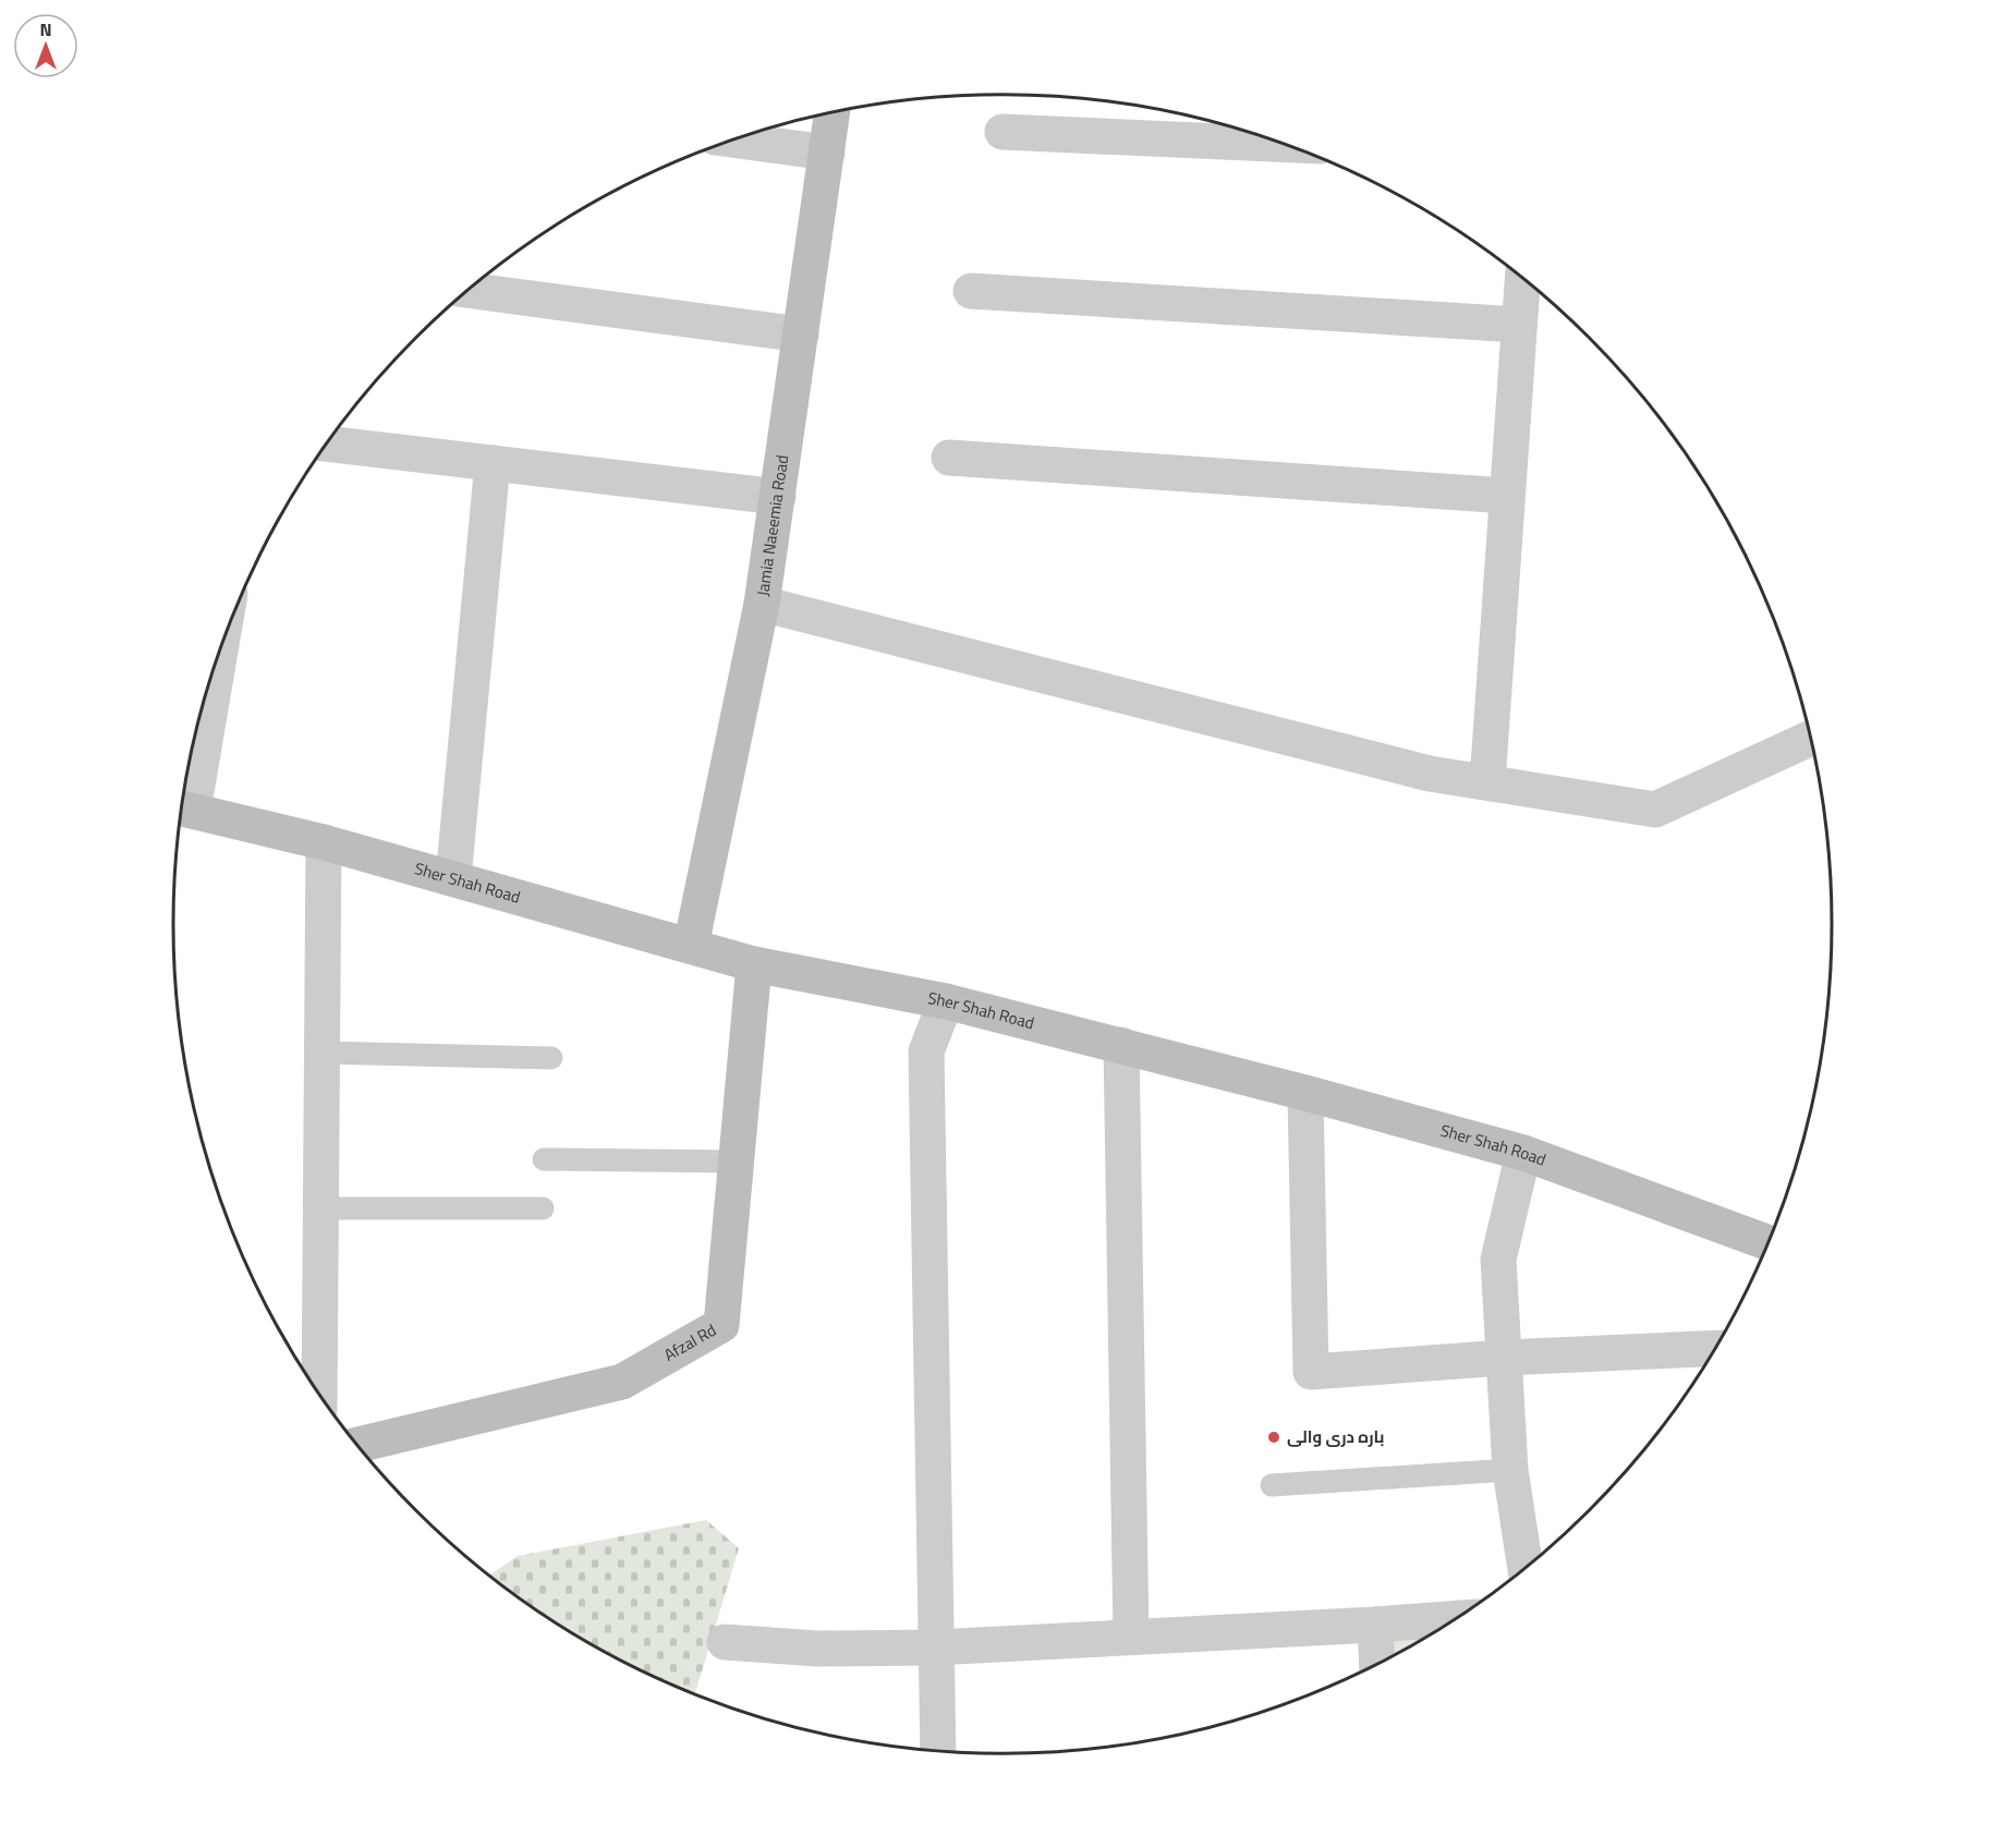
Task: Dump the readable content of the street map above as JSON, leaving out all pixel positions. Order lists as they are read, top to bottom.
{
  "streets": {
    "main road": ["Jamia Naeemia Road", "Sher Shah Road", "Afzal Rd"]
  },
  "crossings": [
    ["Jamia Naeemia Road", "Sher Shah Road"],
    ["Sher Shah Road", "Afzal Rd"]
  ],
  "places": ["بارہ دری والی"],
  "north": "top"
}
